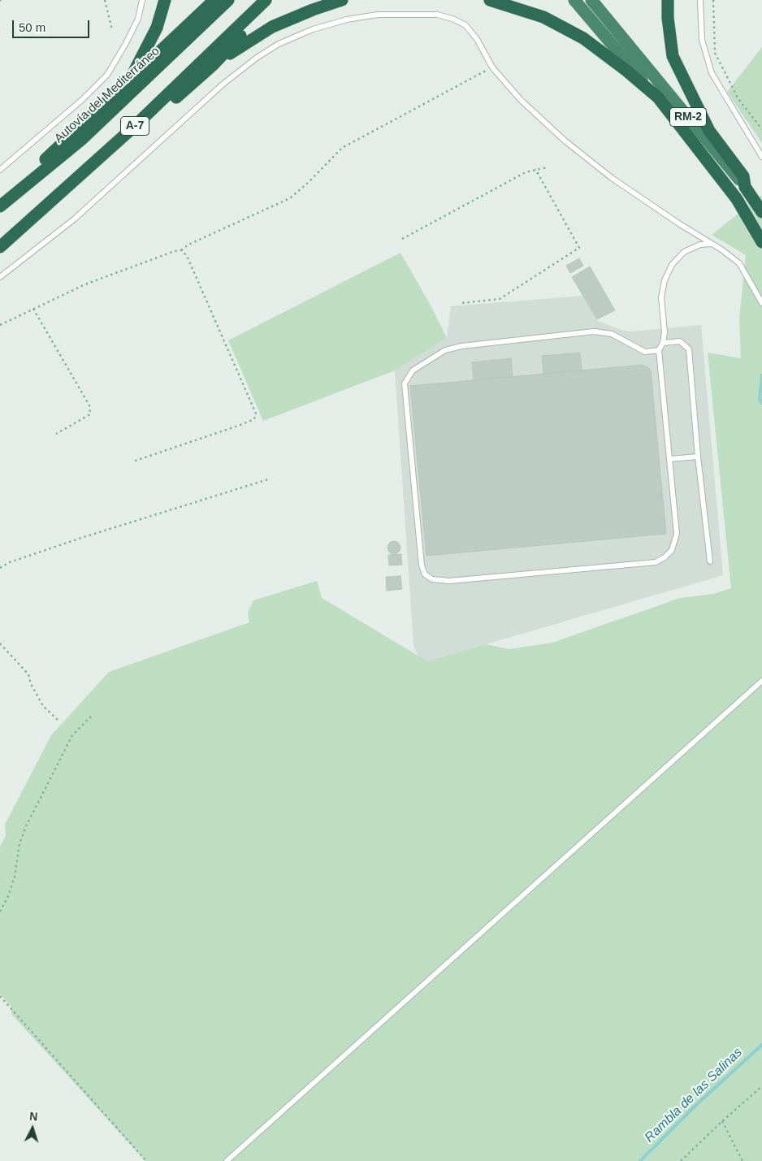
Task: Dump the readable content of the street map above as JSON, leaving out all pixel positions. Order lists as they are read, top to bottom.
{
  "streets": {
    "highway": ["Autovía del Mediterráneo", "RM-2", "A-7"]
  },
  "water": ["Rambla de las Salinas"],
  "scale_bar": "50 m",
  "north": "top"
}
